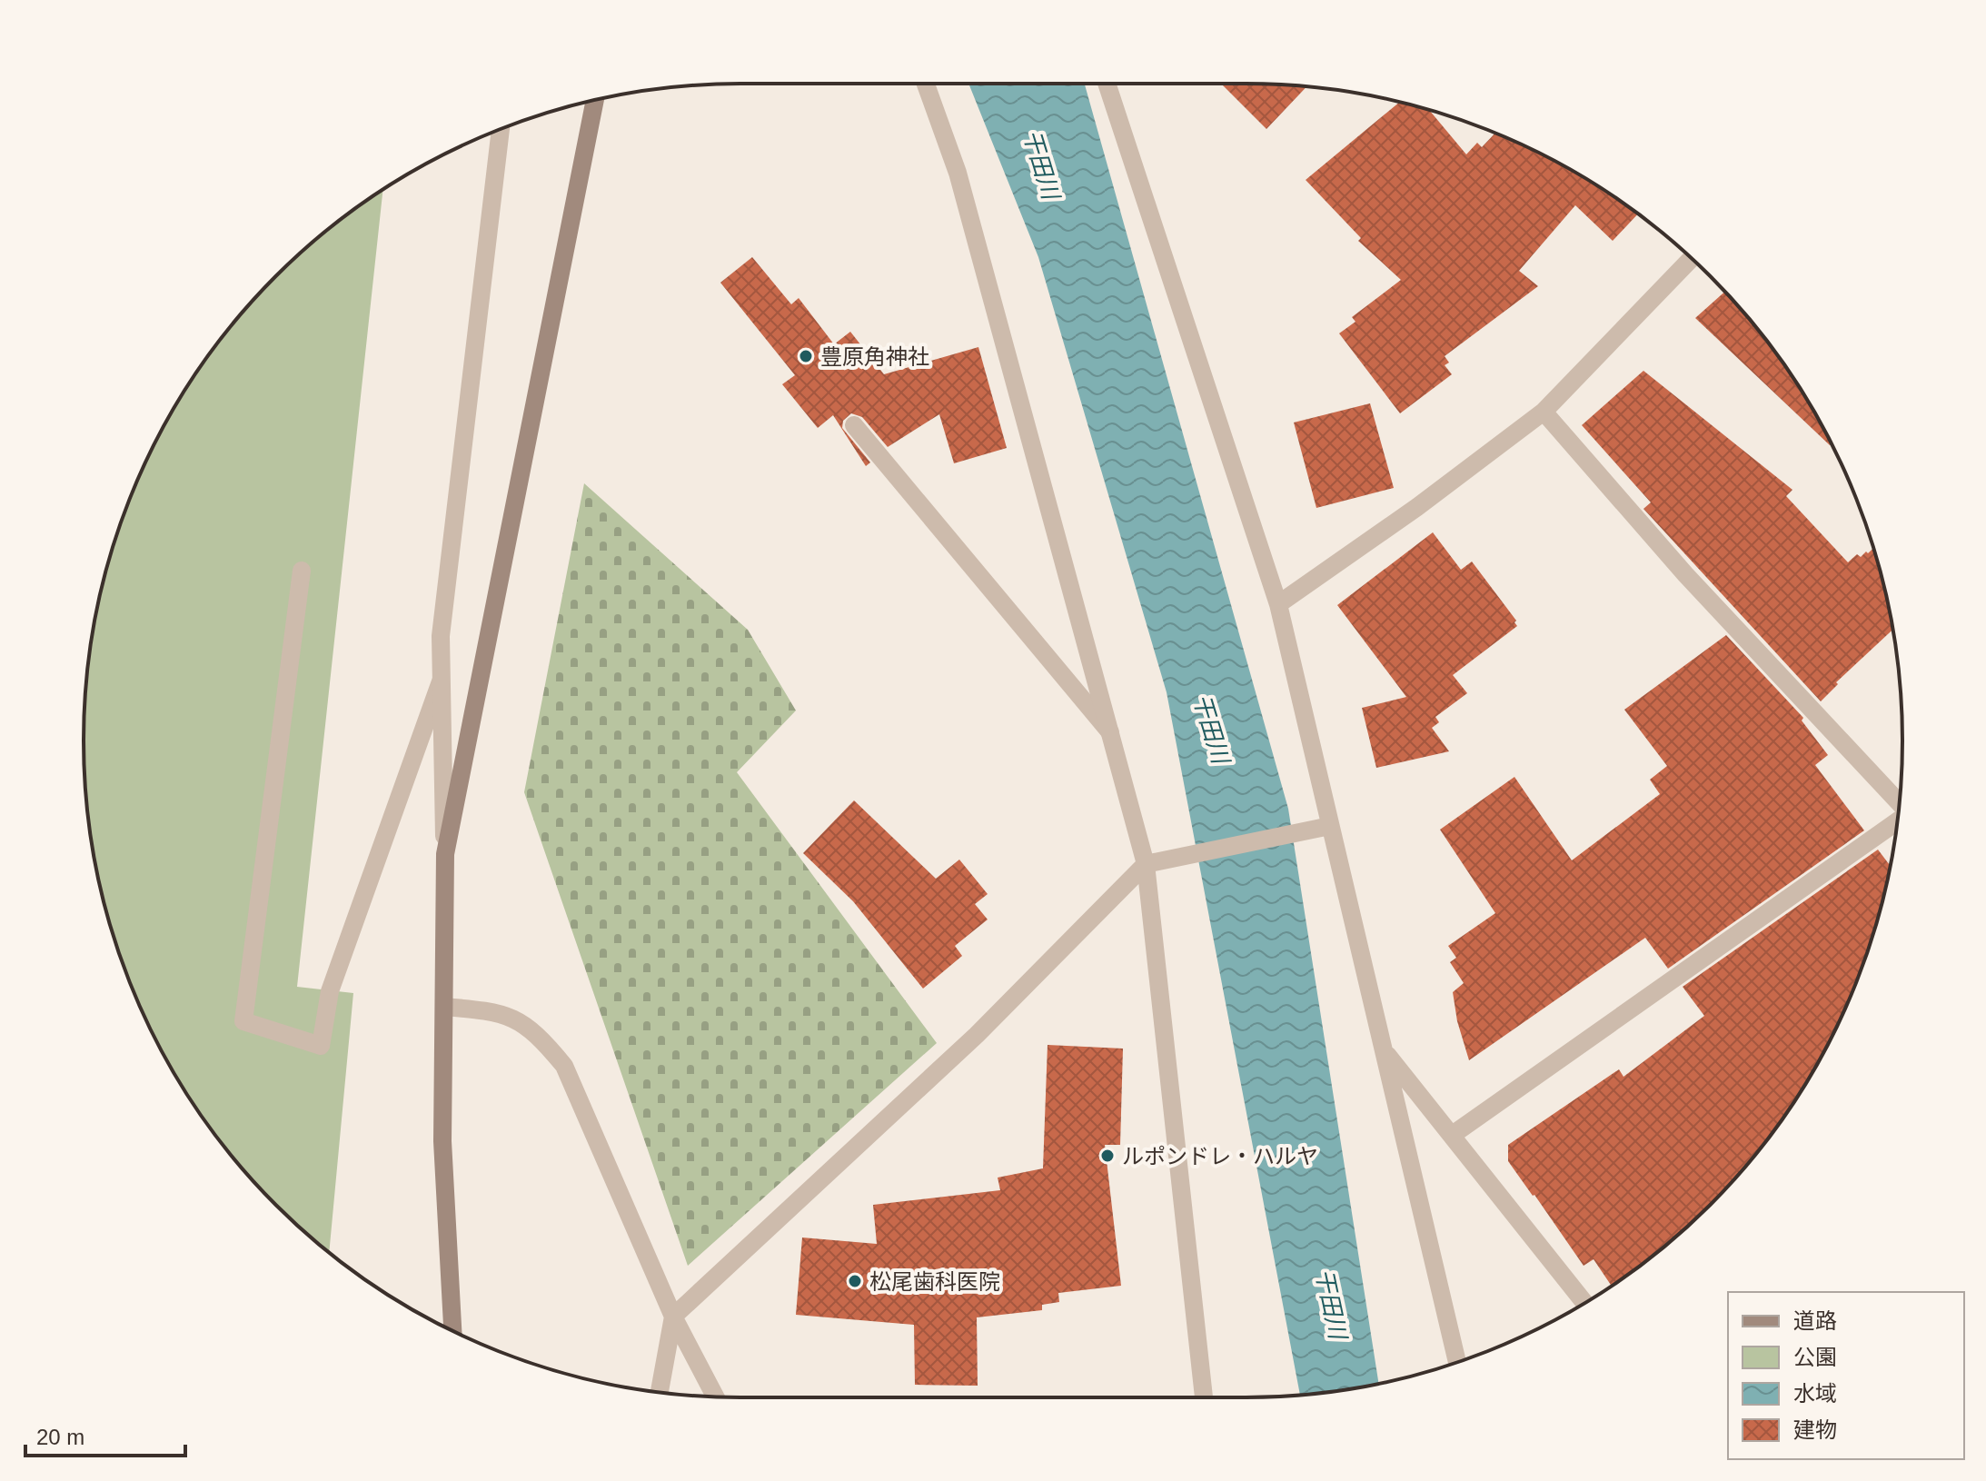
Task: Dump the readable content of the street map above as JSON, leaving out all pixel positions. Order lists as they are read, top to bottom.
{
  "water": ["干田川"],
  "places": ["豊原角神社", "ルポンドレ・ハルヤ", "松尾歯科医院"],
  "legend": [
    "道路",
    "公園",
    "水域",
    "建物"
  ],
  "scale_bar": "20 m"
}
